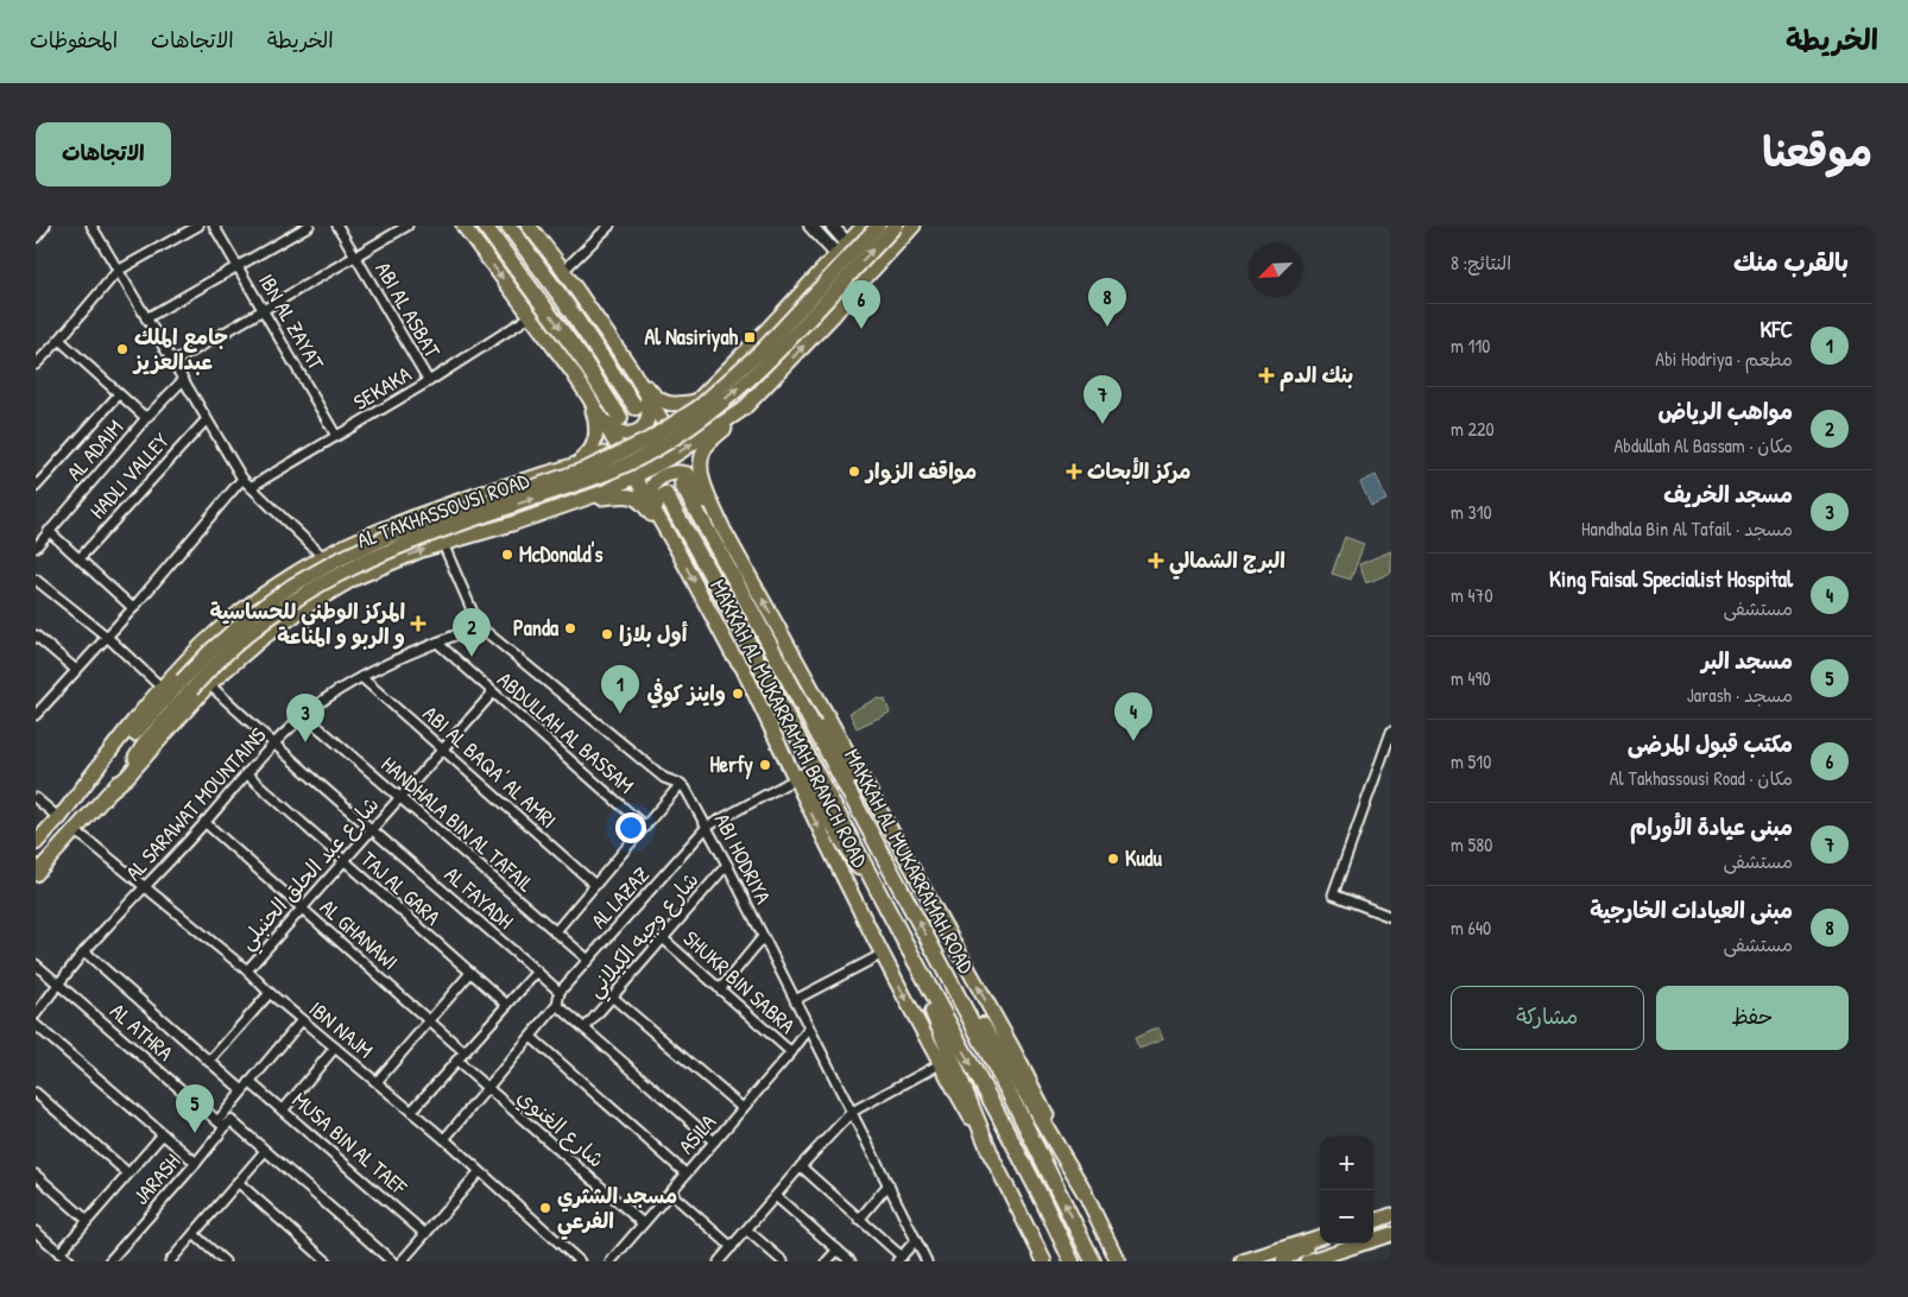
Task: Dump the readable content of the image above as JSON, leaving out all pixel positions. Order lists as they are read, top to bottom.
{
  "streets": {
    "highway": ["MAKKAH AL MUKARRAMAH ROAD"],
    "main road": ["AL TAKHASSOUSI ROAD", "MAKKAH AL MUKARRAMAH BRANCH ROAD"],
    "street": [
      "ABI AL ASBAT",
      "IBN AL ZAYAT",
      "SEKAKA",
      "AL ADAIM",
      "HADLI VALLEY",
      "ABDULLAH AL BASSAM",
      "ABI AL BAQA' AL AMRI",
      "AL SARAWAT MOUNTAINS",
      "HANDHALA BIN AL TAFAIL",
      "ABI HODRIYA",
      "شارع عبد الحلق الحنبلي",
      "TAJ AL GARA",
      "AL FAYADH",
      "AL LAZAZ",
      "AL GHANAWI",
      "شارع وجيه الكيلاني",
      "SHUKR BIN SABRA",
      "IBN NAJM",
      "AL ATHRA",
      "شارع الغنوي",
      "ASILA",
      "MUSA BIN AL TAEF",
      "JARASH"
    ]
  },
  "crossings": [
    ["ABI AL ASBAT", "SEKAKA"],
    ["IBN AL ZAYAT", "SEKAKA"],
    ["SEKAKA", "MAKKAH AL MUKARRAMAH BRANCH ROAD"],
    ["AL TAKHASSOUSI ROAD", "IBN NAJM"],
    ["MAKKAH AL MUKARRAMAH BRANCH ROAD", "AL LAZAZ"],
    ["ABDULLAH AL BASSAM", "AL SARAWAT MOUNTAINS"],
    ["ABDULLAH AL BASSAM", "شارع عبد الحلق الحنبلي"],
    ["ABI AL BAQA' AL AMRI", "AL SARAWAT MOUNTAINS"],
    ["ABI AL BAQA' AL AMRI", "شارع عبد الحلق الحنبلي"],
    ["AL SARAWAT MOUNTAINS", "HANDHALA BIN AL TAFAIL"],
    ["AL SARAWAT MOUNTAINS", "ABI HODRIYA"],
    ["AL SARAWAT MOUNTAINS", "TAJ AL GARA"],
    ["AL SARAWAT MOUNTAINS", "AL FAYADH"],
    ["AL SARAWAT MOUNTAINS", "AL GHANAWI"],
    ["AL SARAWAT MOUNTAINS", "IBN NAJM"],
    ["AL SARAWAT MOUNTAINS", "AL ATHRA"],
    ["HANDHALA BIN AL TAFAIL", "شارع عبد الحلق الحنبلي"],
    ["HANDHALA BIN AL TAFAIL", "AL LAZAZ"],
    ["ABI HODRIYA", "AL LAZAZ"],
    ["ABI HODRIYA", "شارع وجيه الكيلاني"],
    ["ABI HODRIYA", "ASILA"],
    ["شارع عبد الحلق الحنبلي", "TAJ AL GARA"],
    ["شارع عبد الحلق الحنبلي", "AL FAYADH"],
    ["شارع عبد الحلق الحنبلي", "AL GHANAWI"],
    ["شارع عبد الحلق الحنبلي", "IBN NAJM"],
    ["AL FAYADH", "AL LAZAZ"],
    ["شارع وجيه الكيلاني", "SHUKR BIN SABRA"],
    ["SHUKR BIN SABRA", "ASILA"],
    ["AL ATHRA", "JARASH"],
    ["شارع الغنوي", "ASILA"]
  ],
  "places": {
    "transit": ["Al Nasiriyah"],
    "other": [
      "جامع الملك عبدالعزيز",
      "مواقف الزوار",
      "McDonald's",
      "Panda",
      "أول بلازا",
      "واينز كوفي",
      "Herfy",
      "Kudu",
      "مسجد الشثري الفرعي"
    ],
    "health": [
      "بنك الدم",
      "مركز الأبحاث",
      "البرج الشمالي",
      "المركز الوطني للحساسية و الربو و المناعة"
    ]
  },
  "north": "bottom left",
  "page": {
    "header": "الخريطة",
    "nav": ["الخريطة", "الاتجاهات", "المحفوظات"],
    "title": "موقعنا",
    "buttons": [
      "الاتجاهات",
      ["حفظ", "مشاركة"]
    ],
    "heading": ["بالقرب منك", "النتائج: 8"],
    "pins": [
      "8",
      "6",
      "7",
      "2",
      "1",
      "4",
      "3",
      "5"
    ],
    "list": [
      {
        "mark": "1",
        "name": "KFC",
        "note": "مطعم · Abi Hodriya",
        "value": "110 m"
      },
      {
        "mark": "2",
        "name": "مواهب الرياض",
        "note": "مكان · Abdullah Al Bassam",
        "value": "220 m"
      },
      {
        "mark": "3",
        "name": "مسجد الخريف",
        "note": "مسجد · Handhala Bin Al Tafail",
        "value": "310 m"
      },
      {
        "mark": "4",
        "name": "King Faisal Specialist Hospital",
        "note": "مستشفى",
        "value": "470 m"
      },
      {
        "mark": "5",
        "name": "مسجد البر",
        "note": "مسجد · Jarash",
        "value": "490 m"
      },
      {
        "mark": "6",
        "name": "مكتب قبول المرضى",
        "note": "مكان · Al Takhassousi Road",
        "value": "510 m"
      },
      {
        "mark": "7",
        "name": "مبنى عيادة الأورام",
        "note": "مستشفى",
        "value": "580 m"
      },
      {
        "mark": "8",
        "name": "مبنى العيادات الخارجية",
        "note": "مستشفى",
        "value": "640 m"
      }
    ],
    "map_buttons": ["+", "−"]
  }
}
